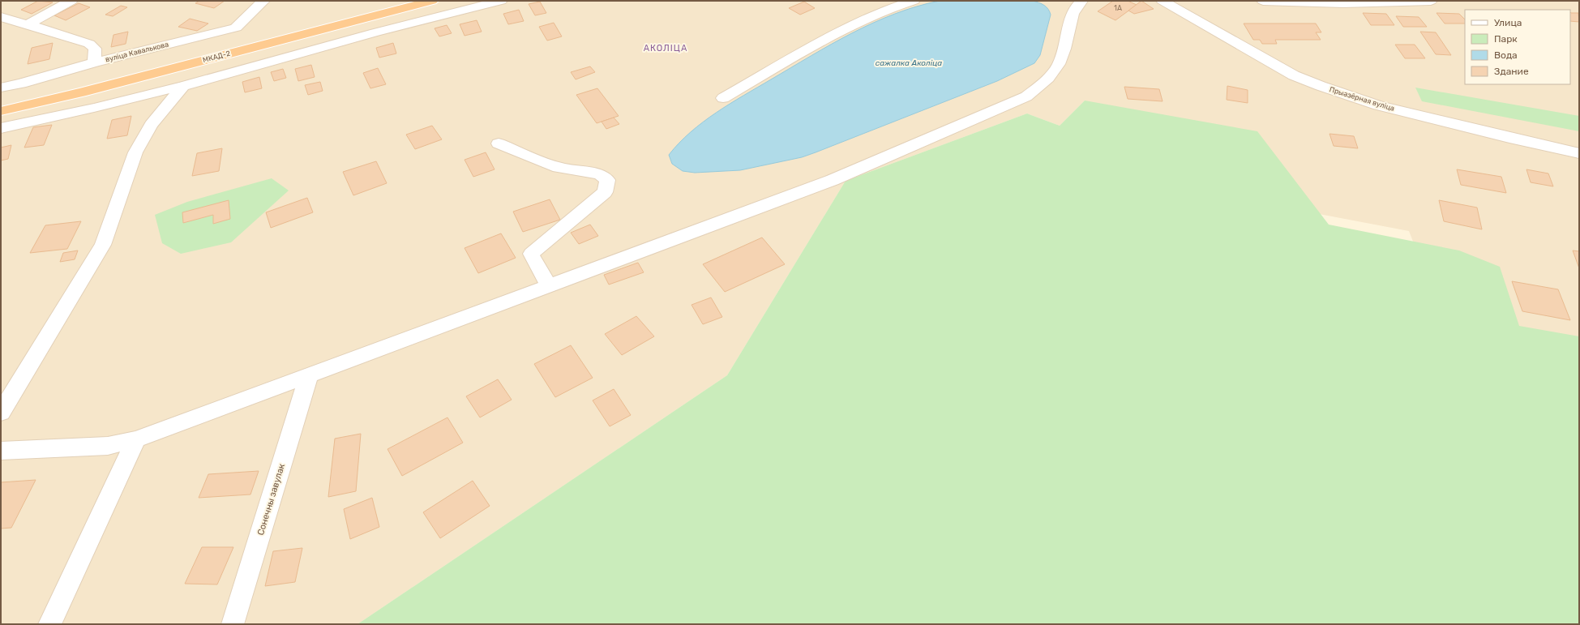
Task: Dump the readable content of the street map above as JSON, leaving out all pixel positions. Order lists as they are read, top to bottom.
{
  "streets": {
    "highway": ["МКАД-2"],
    "street": ["вуліца Кавалькова", "Прыазёрная вуліца", "Сонечны завулак"]
  },
  "districts": ["АКОЛІЦА"],
  "water": ["сажалка Аколіца"],
  "house_numbers": ["1А"],
  "legend": [
    "Улица",
    "Парк",
    "Вода",
    "Здание"
  ]
}
